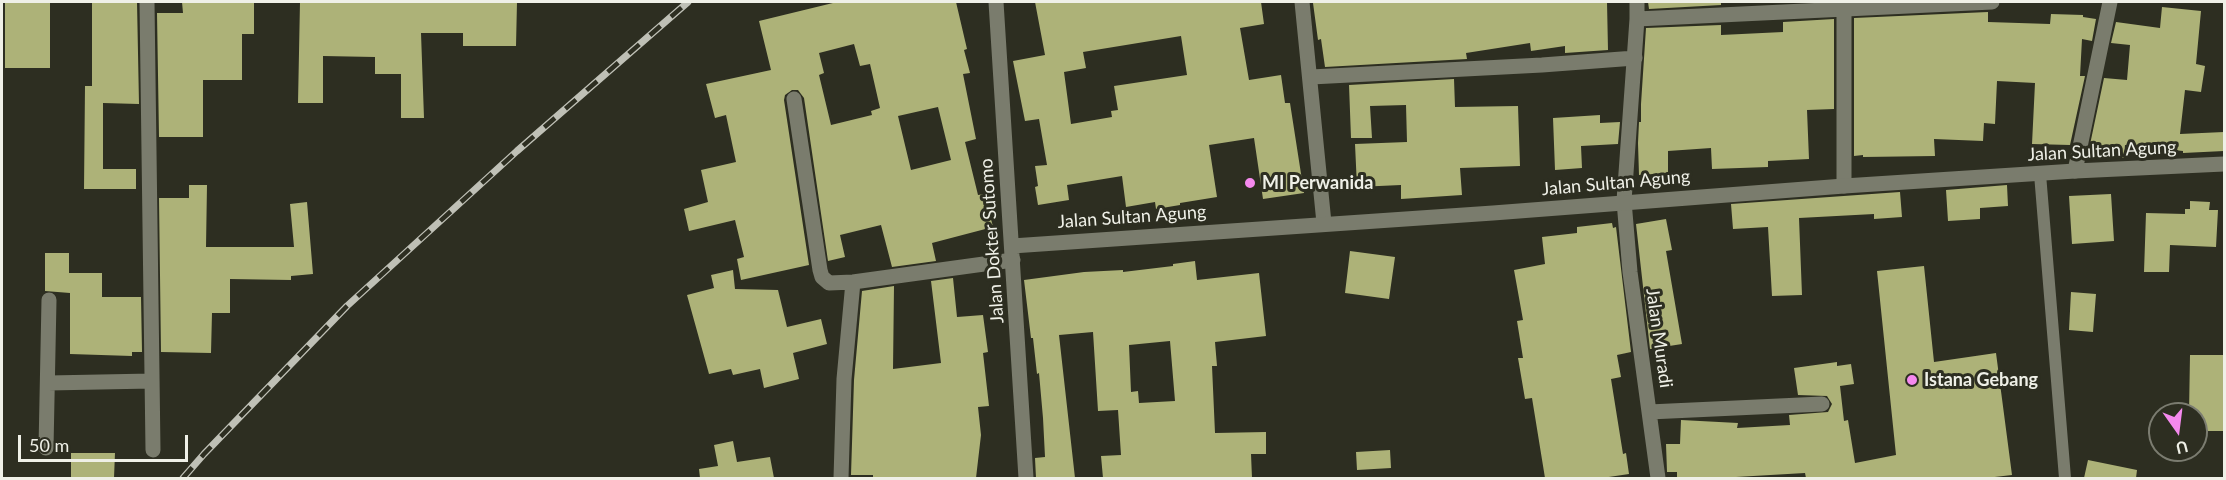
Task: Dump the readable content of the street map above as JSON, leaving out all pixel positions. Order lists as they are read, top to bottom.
{
  "streets": {
    "street": ["Jalan Sultan Agung", "Jalan Dokter Sutomo", "Jalan Muradi"]
  },
  "crossings": [
    ["Jalan Sultan Agung", "Jalan Dokter Sutomo"],
    ["Jalan Sultan Agung", "Jalan Muradi"]
  ],
  "places": ["MI Perwanida", "Istana Gebang"],
  "scale_bar": "50 m",
  "north": "bottom"
}
